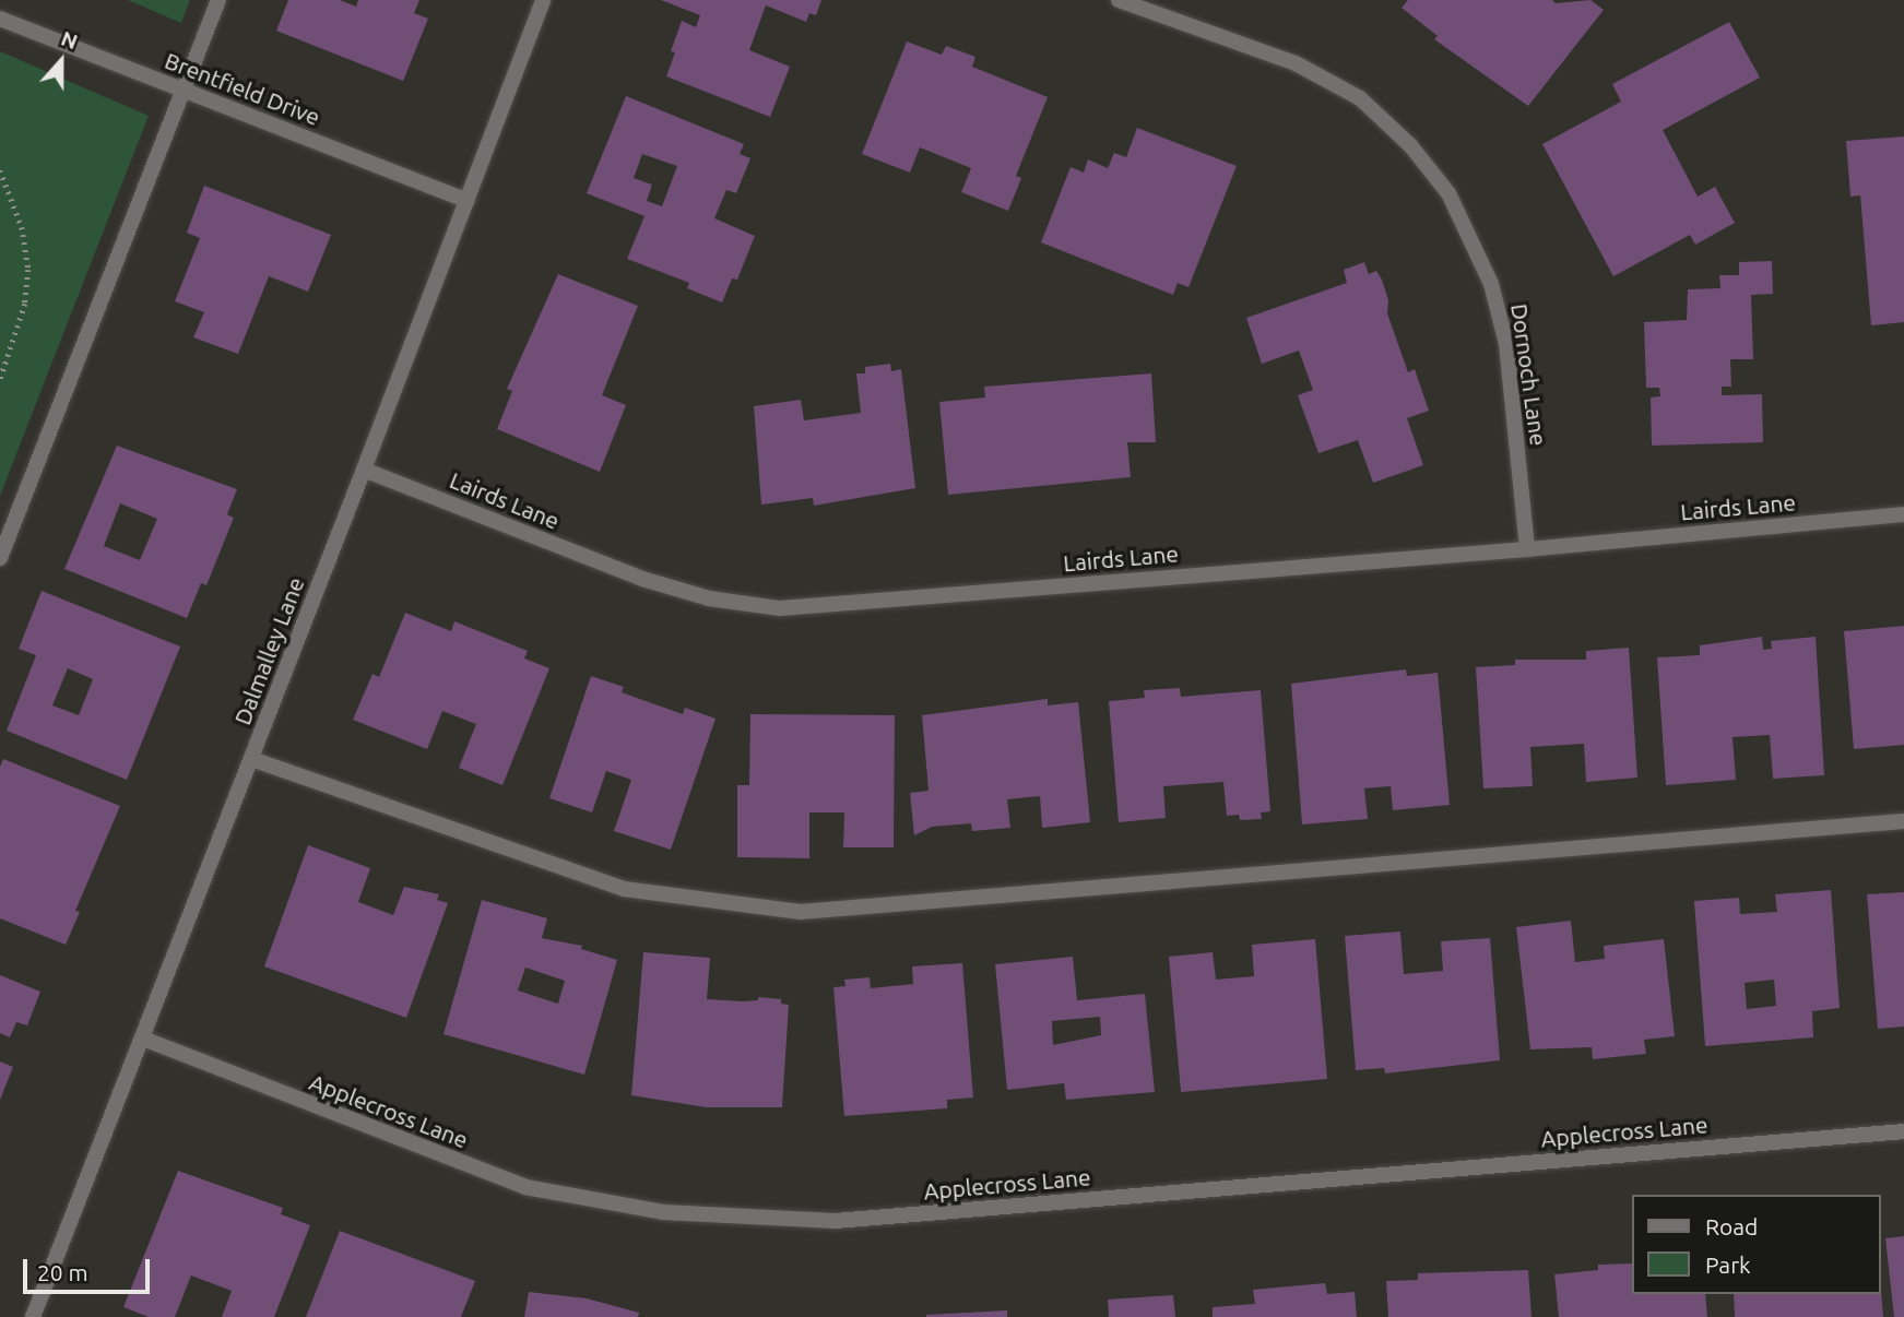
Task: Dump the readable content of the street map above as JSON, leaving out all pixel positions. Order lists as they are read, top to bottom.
{
  "streets": {
    "street": [
      "Brentfield Drive",
      "Dornoch Lane",
      "Lairds Lane",
      "Dalmalley Lane",
      "Applecross Lane"
    ]
  },
  "crossings": [
    ["Brentfield Drive", "Dalmalley Lane"],
    ["Dornoch Lane", "Lairds Lane"],
    ["Lairds Lane", "Dalmalley Lane"],
    ["Dalmalley Lane", "Applecross Lane"]
  ],
  "legend": ["Road", "Park"],
  "scale_bar": "20 m",
  "north": "top"
}
